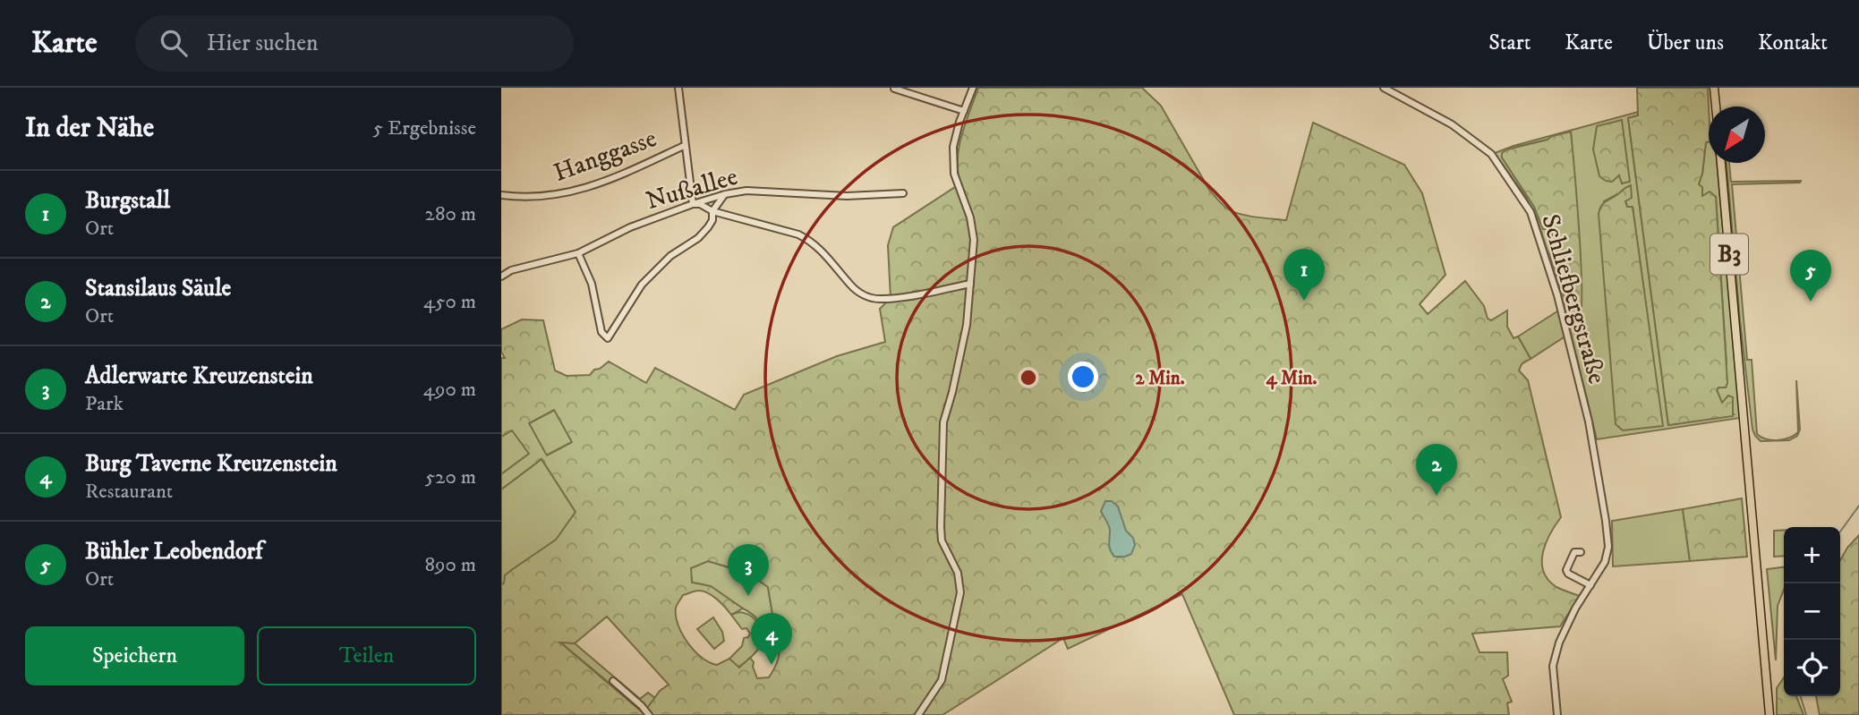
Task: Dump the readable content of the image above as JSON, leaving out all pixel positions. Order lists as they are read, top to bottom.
{
  "streets": {
    "main road": ["B3"],
    "street": ["Hanggasse", "Nußallee", "Schliefbergstraße"]
  },
  "north": "bottom left",
  "page": {
    "header": "Karte",
    "search": "Hier suchen",
    "nav": [
      "Start",
      "Karte",
      "Über uns",
      "Kontakt"
    ],
    "heading": ["In der Nähe", "5 Ergebnisse"],
    "list": [
      {
        "mark": "1",
        "name": "Burgstall",
        "note": "Ort",
        "value": "280 m"
      },
      {
        "mark": "2",
        "name": "Stansilaus Säule",
        "note": "Ort",
        "value": "450 m"
      },
      {
        "mark": "3",
        "name": "Adlerwarte Kreuzenstein",
        "note": "Park",
        "value": "490 m"
      },
      {
        "mark": "4",
        "name": "Burg Taverne Kreuzenstein",
        "note": "Restaurant",
        "value": "520 m"
      },
      {
        "mark": "5",
        "name": "Bühler Leobendorf",
        "note": "Ort",
        "value": "890 m"
      }
    ],
    "pins": [
      "1",
      "5",
      "2",
      "3",
      "4"
    ],
    "map_buttons": ["+", "−"],
    "buttons": ["Speichern", "Teilen"]
  },
  "rings": ["2 Min.", "4 Min."]
}
